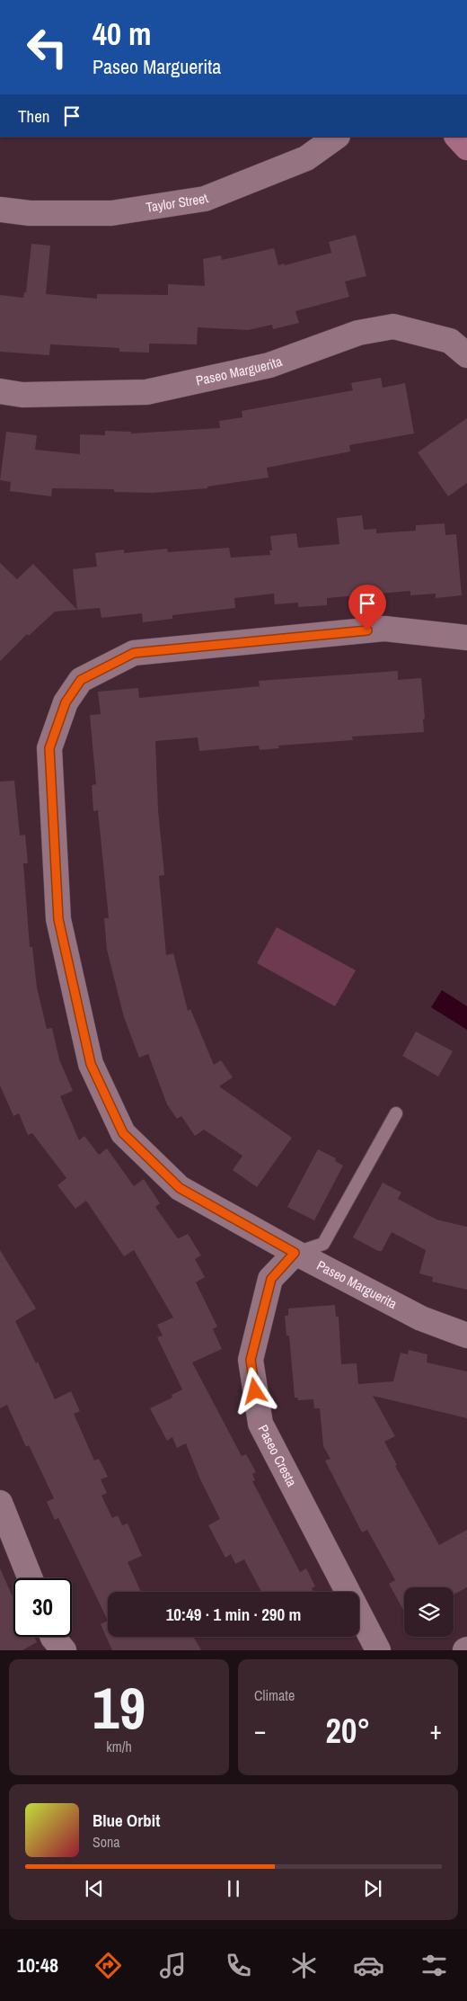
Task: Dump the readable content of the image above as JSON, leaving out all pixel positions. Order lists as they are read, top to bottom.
{
  "streets": {
    "street": ["Taylor Street", "Paseo Marguerita", "Paseo Cresta"]
  },
  "crossings": [
    ["Paseo Marguerita", "Paseo Cresta"]
  ],
  "page": {
    "turn": ["40 m", "Paseo Marguerita"],
    "then": "Then",
    "limit": "30",
    "trip": "10:49 · 1 min · 290 m",
    "tile": [
      ["19", "km/h"],
      "Climate"
    ],
    "heat": ["−", "20°", "+"],
    "song": ["Blue Orbit", "Sona"],
    "tabs": "10:48"
  }
}
